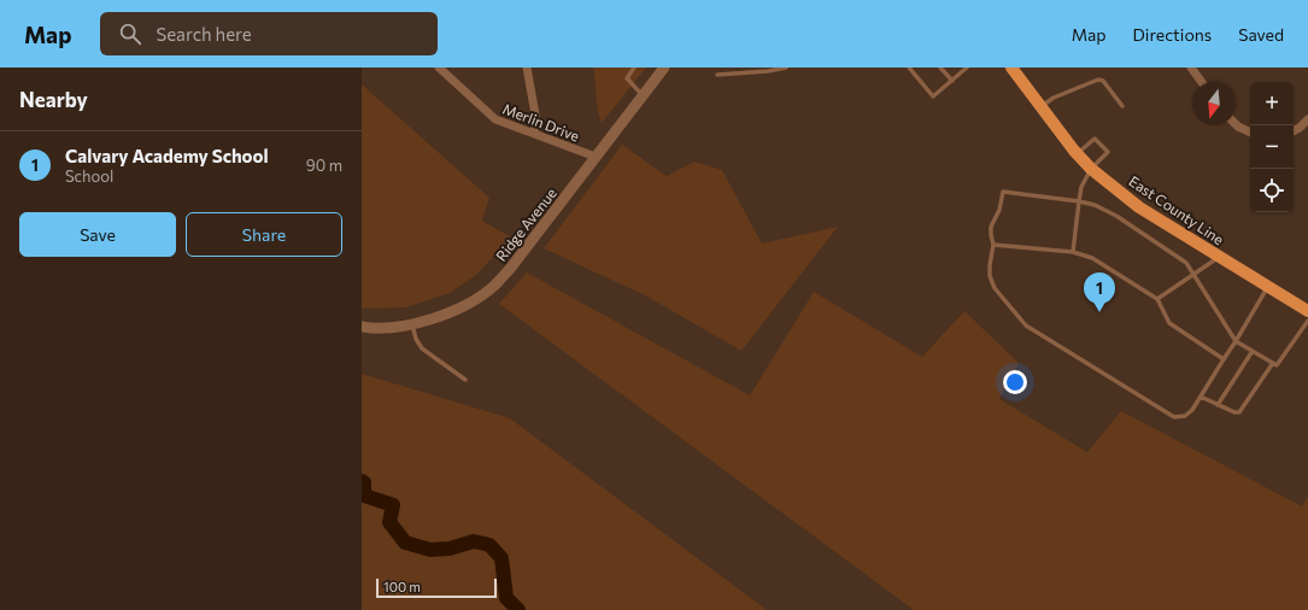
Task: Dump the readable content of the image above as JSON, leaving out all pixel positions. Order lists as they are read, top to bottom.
{
  "streets": {
    "main road": ["East County Line"],
    "street": ["Merlin Drive", "Ridge Avenue"]
  },
  "crossings": [
    ["Merlin Drive", "Ridge Avenue"]
  ],
  "scale_bar": "100 m",
  "north": "bottom",
  "page": {
    "header": "Map",
    "search": "Search here",
    "nav": ["Map", "Directions", "Saved"],
    "heading": "Nearby",
    "map_buttons": ["+", "−"],
    "list": [
      {
        "mark": "1",
        "name": "Calvary Academy School",
        "note": "School",
        "value": "90 m"
      }
    ],
    "buttons": ["Save", "Share"],
    "pins": "1",
    "scale": "100 m"
  }
}
